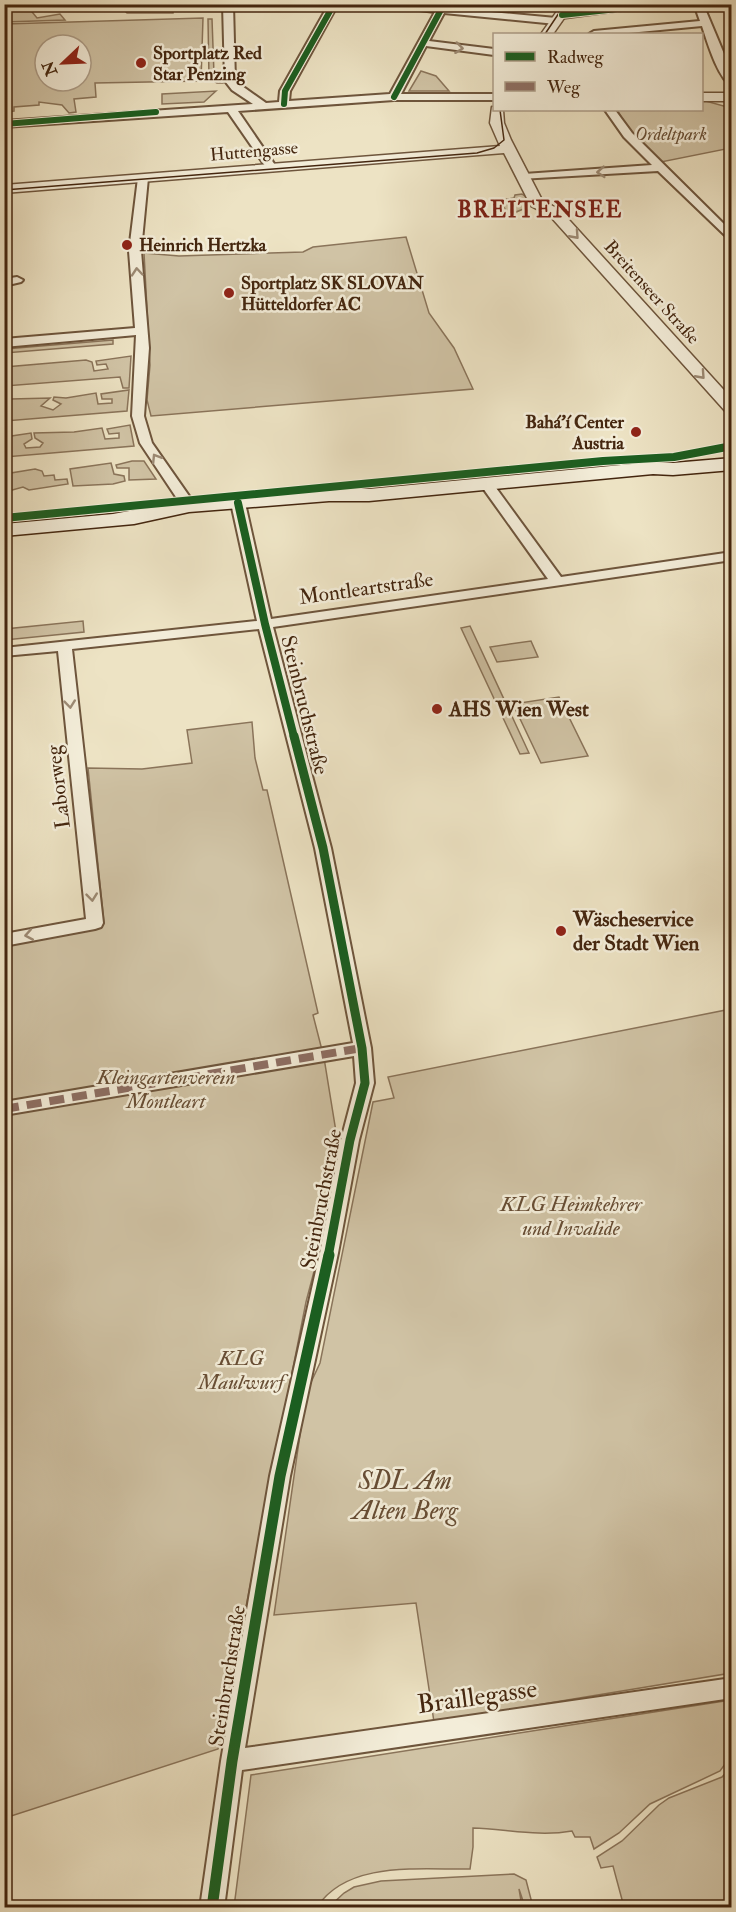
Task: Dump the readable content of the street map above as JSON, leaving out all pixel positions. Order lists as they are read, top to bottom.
{
  "streets": {
    "street": [
      "Huttengasse",
      "Breitenseer Straße",
      "Montleartstraße",
      "Steinbruchstraße",
      "Laborweg",
      "Braillegasse"
    ]
  },
  "crossings": [
    ["Huttengasse", "Breitenseer Straße"],
    ["Montleartstraße", "Steinbruchstraße"],
    ["Montleartstraße", "Laborweg"],
    ["Steinbruchstraße", "Braillegasse"]
  ],
  "one_way": ["Laborweg"],
  "districts": ["BREITENSEE"],
  "parks": [
    "Ordeltpark",
    "Kleingartenverein Montleart",
    "KLG Heimkehrer und Invalide",
    "KLG Maulwurf",
    "SDL Am Alten Berg"
  ],
  "places": [
    "Sportplatz Red Star Penzing",
    "Heinrich Hertzka",
    "Sportplatz SK SLOVAN Hütteldorfer AC",
    "Bahá'í Center Austria",
    "AHS Wien West",
    "Wäscheservice der Stadt Wien"
  ],
  "legend": ["Radweg", "Weg"],
  "north": "bottom left"
}
